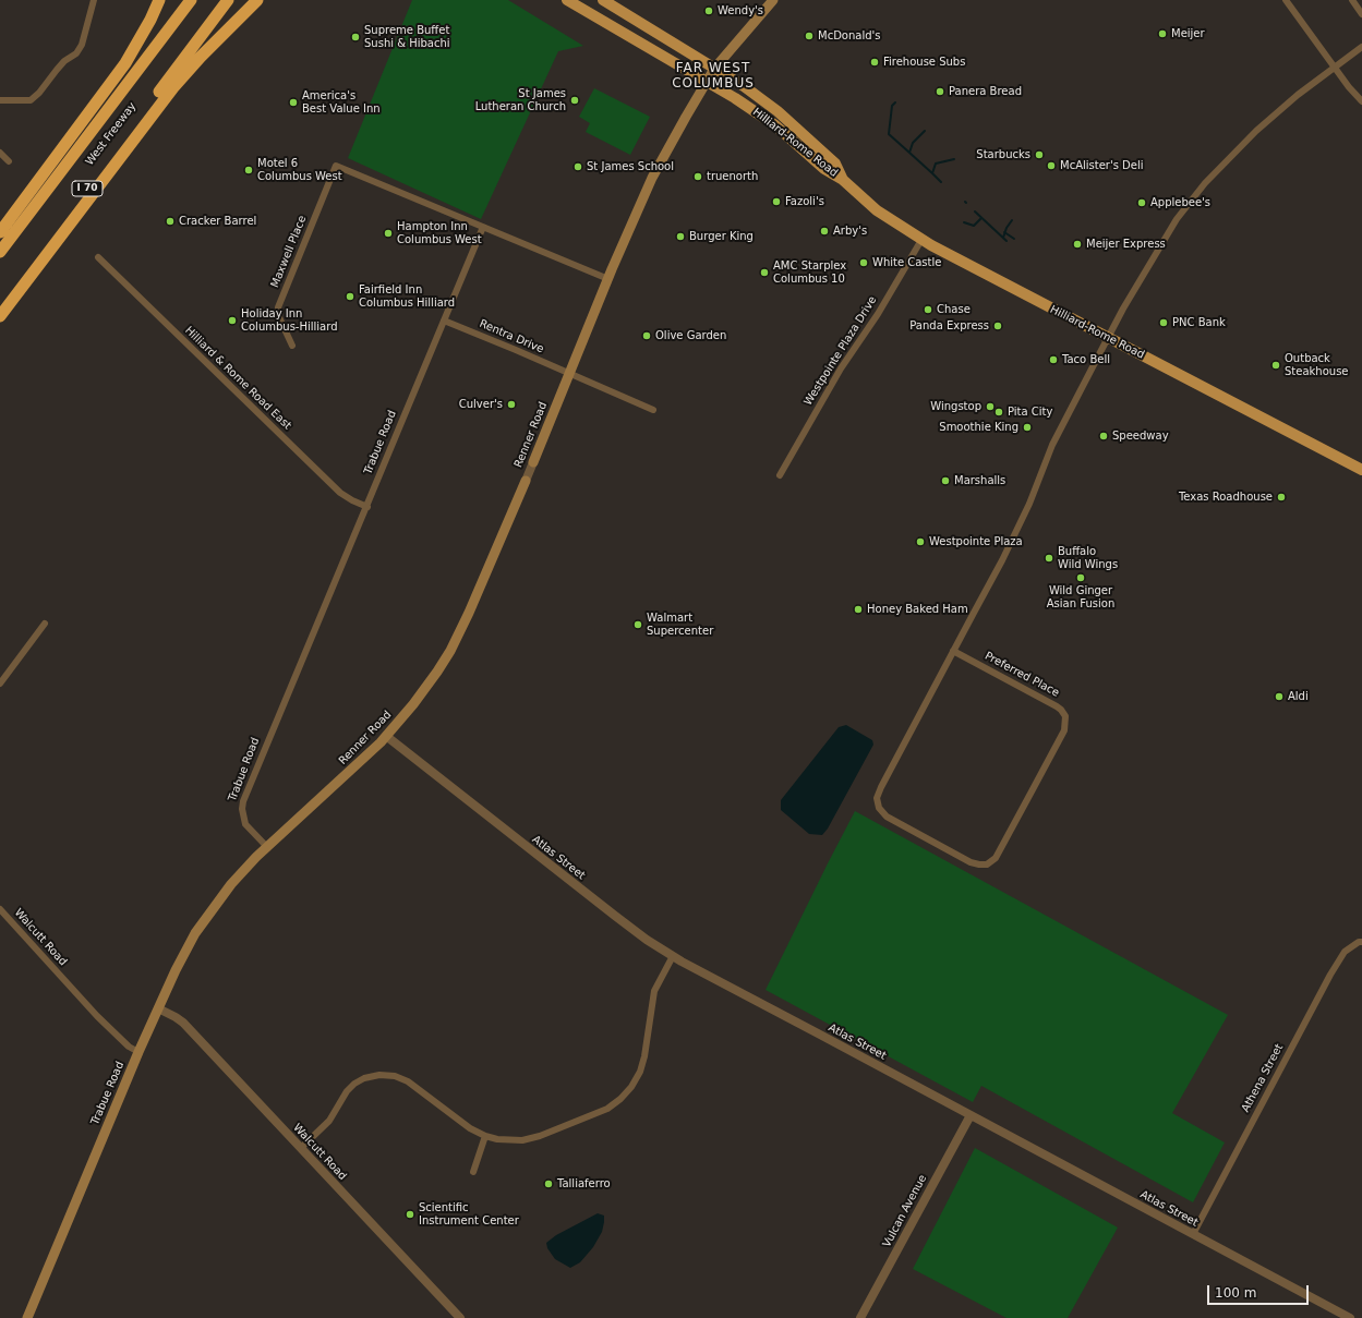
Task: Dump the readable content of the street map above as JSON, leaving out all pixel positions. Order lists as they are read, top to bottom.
{
  "streets": {
    "highway": ["West Freeway", "I 70"],
    "main road": ["Hilliard-Rome Road", "Renner Road", "Trabue Road"],
    "street": [
      "Maxwell Place",
      "Rentra Drive",
      "Westpointe Plaza Drive",
      "Hilliard & Rome Road East",
      "Preferred Place",
      "Atlas Street",
      "Walcutt Road",
      "Athena Street",
      "Vulcan Avenue"
    ]
  },
  "crossings": [
    ["Hilliard-Rome Road", "Westpointe Plaza Drive"],
    ["Hilliard-Rome Road", "Renner Road"],
    ["Hilliard-Rome Road", "Preferred Place"],
    ["Maxwell Place", "Trabue Road"],
    ["Rentra Drive", "Renner Road"],
    ["Rentra Drive", "Trabue Road"],
    ["Hilliard & Rome Road East", "Trabue Road"],
    ["Renner Road", "Trabue Road"],
    ["Renner Road", "Atlas Street"],
    ["Trabue Road", "Walcutt Road"],
    ["Atlas Street", "Athena Street"],
    ["Atlas Street", "Vulcan Avenue"]
  ],
  "districts": ["FAR WEST COLUMBUS"],
  "places": [
    "Wendy's",
    "Meijer",
    "McDonald's",
    "Supreme Buffet Sushi & Hibachi",
    "Firehouse Subs",
    "Panera Bread",
    "St James Lutheran Church",
    "America's Best Value Inn",
    "Starbucks",
    "McAlister's Deli",
    "St James School",
    "Motel 6 Columbus West",
    "truenorth",
    "Fazoli's",
    "Applebee's",
    "Cracker Barrel",
    "Arby's",
    "Hampton Inn Columbus West",
    "Burger King",
    "Meijer Express",
    "White Castle",
    "AMC Starplex Columbus 10",
    "Fairfield Inn Columbus Hilliard",
    "Chase",
    "Holiday Inn Columbus-Hilliard",
    "PNC Bank",
    "Panda Express",
    "Olive Garden",
    "Taco Bell",
    "Outback Steakhouse",
    "Culver's",
    "Wingstop",
    "Pita City",
    "Smoothie King",
    "Speedway",
    "Marshalls",
    "Texas Roadhouse",
    "Westpointe Plaza",
    "Buffalo Wild Wings",
    "Wild Ginger Asian Fusion",
    "Honey Baked Ham",
    "Walmart Supercenter",
    "Aldi",
    "Talliaferro",
    "Scientific Instrument Center"
  ],
  "scale_bar": "100 m"
}
